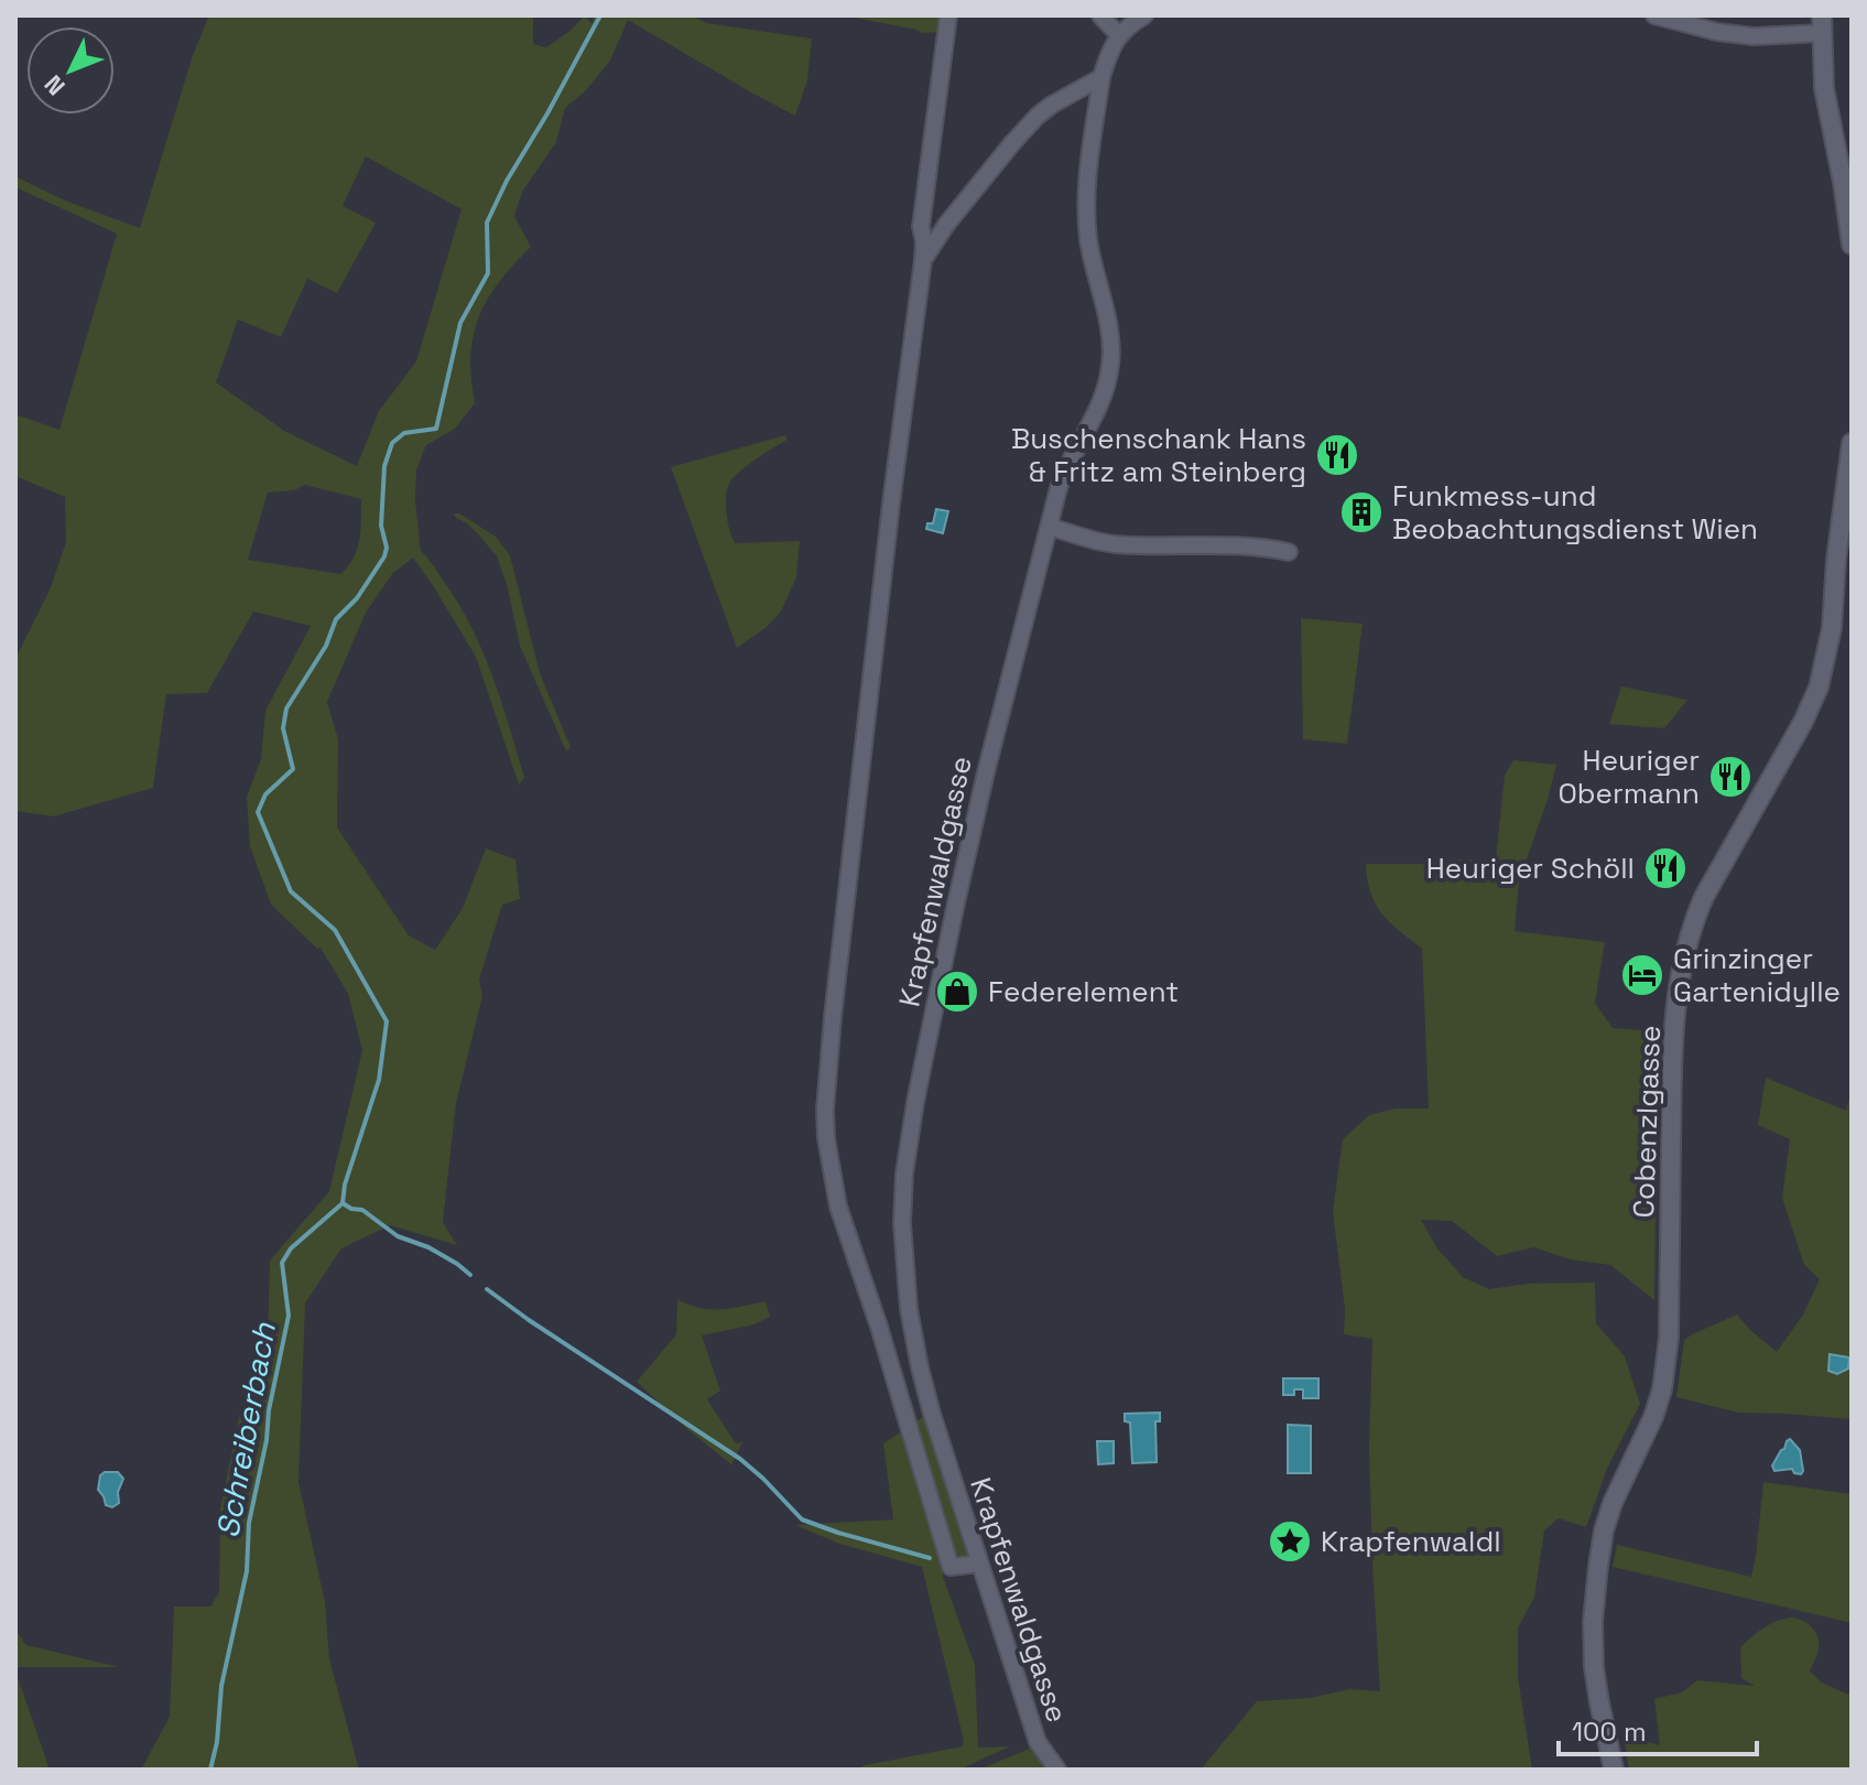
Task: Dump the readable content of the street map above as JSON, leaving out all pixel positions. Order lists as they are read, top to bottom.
{
  "streets": {
    "street": ["Krapfenwaldgasse", "Cobenzlgasse"]
  },
  "water": ["Schreiberbach"],
  "places": {
    "restaurant": ["Buschenschank Hans & Fritz am Steinberg", "Heuriger Obermann", "Heuriger Schöll"],
    "building": ["Funkmess-und Beobachtungsdienst Wien"],
    "hotel": ["Grinzinger Gartenidylle"],
    "shop": ["Federelement"],
    "place": ["Krapfenwaldl"]
  },
  "scale_bar": "100 m",
  "north": "bottom left"
}
